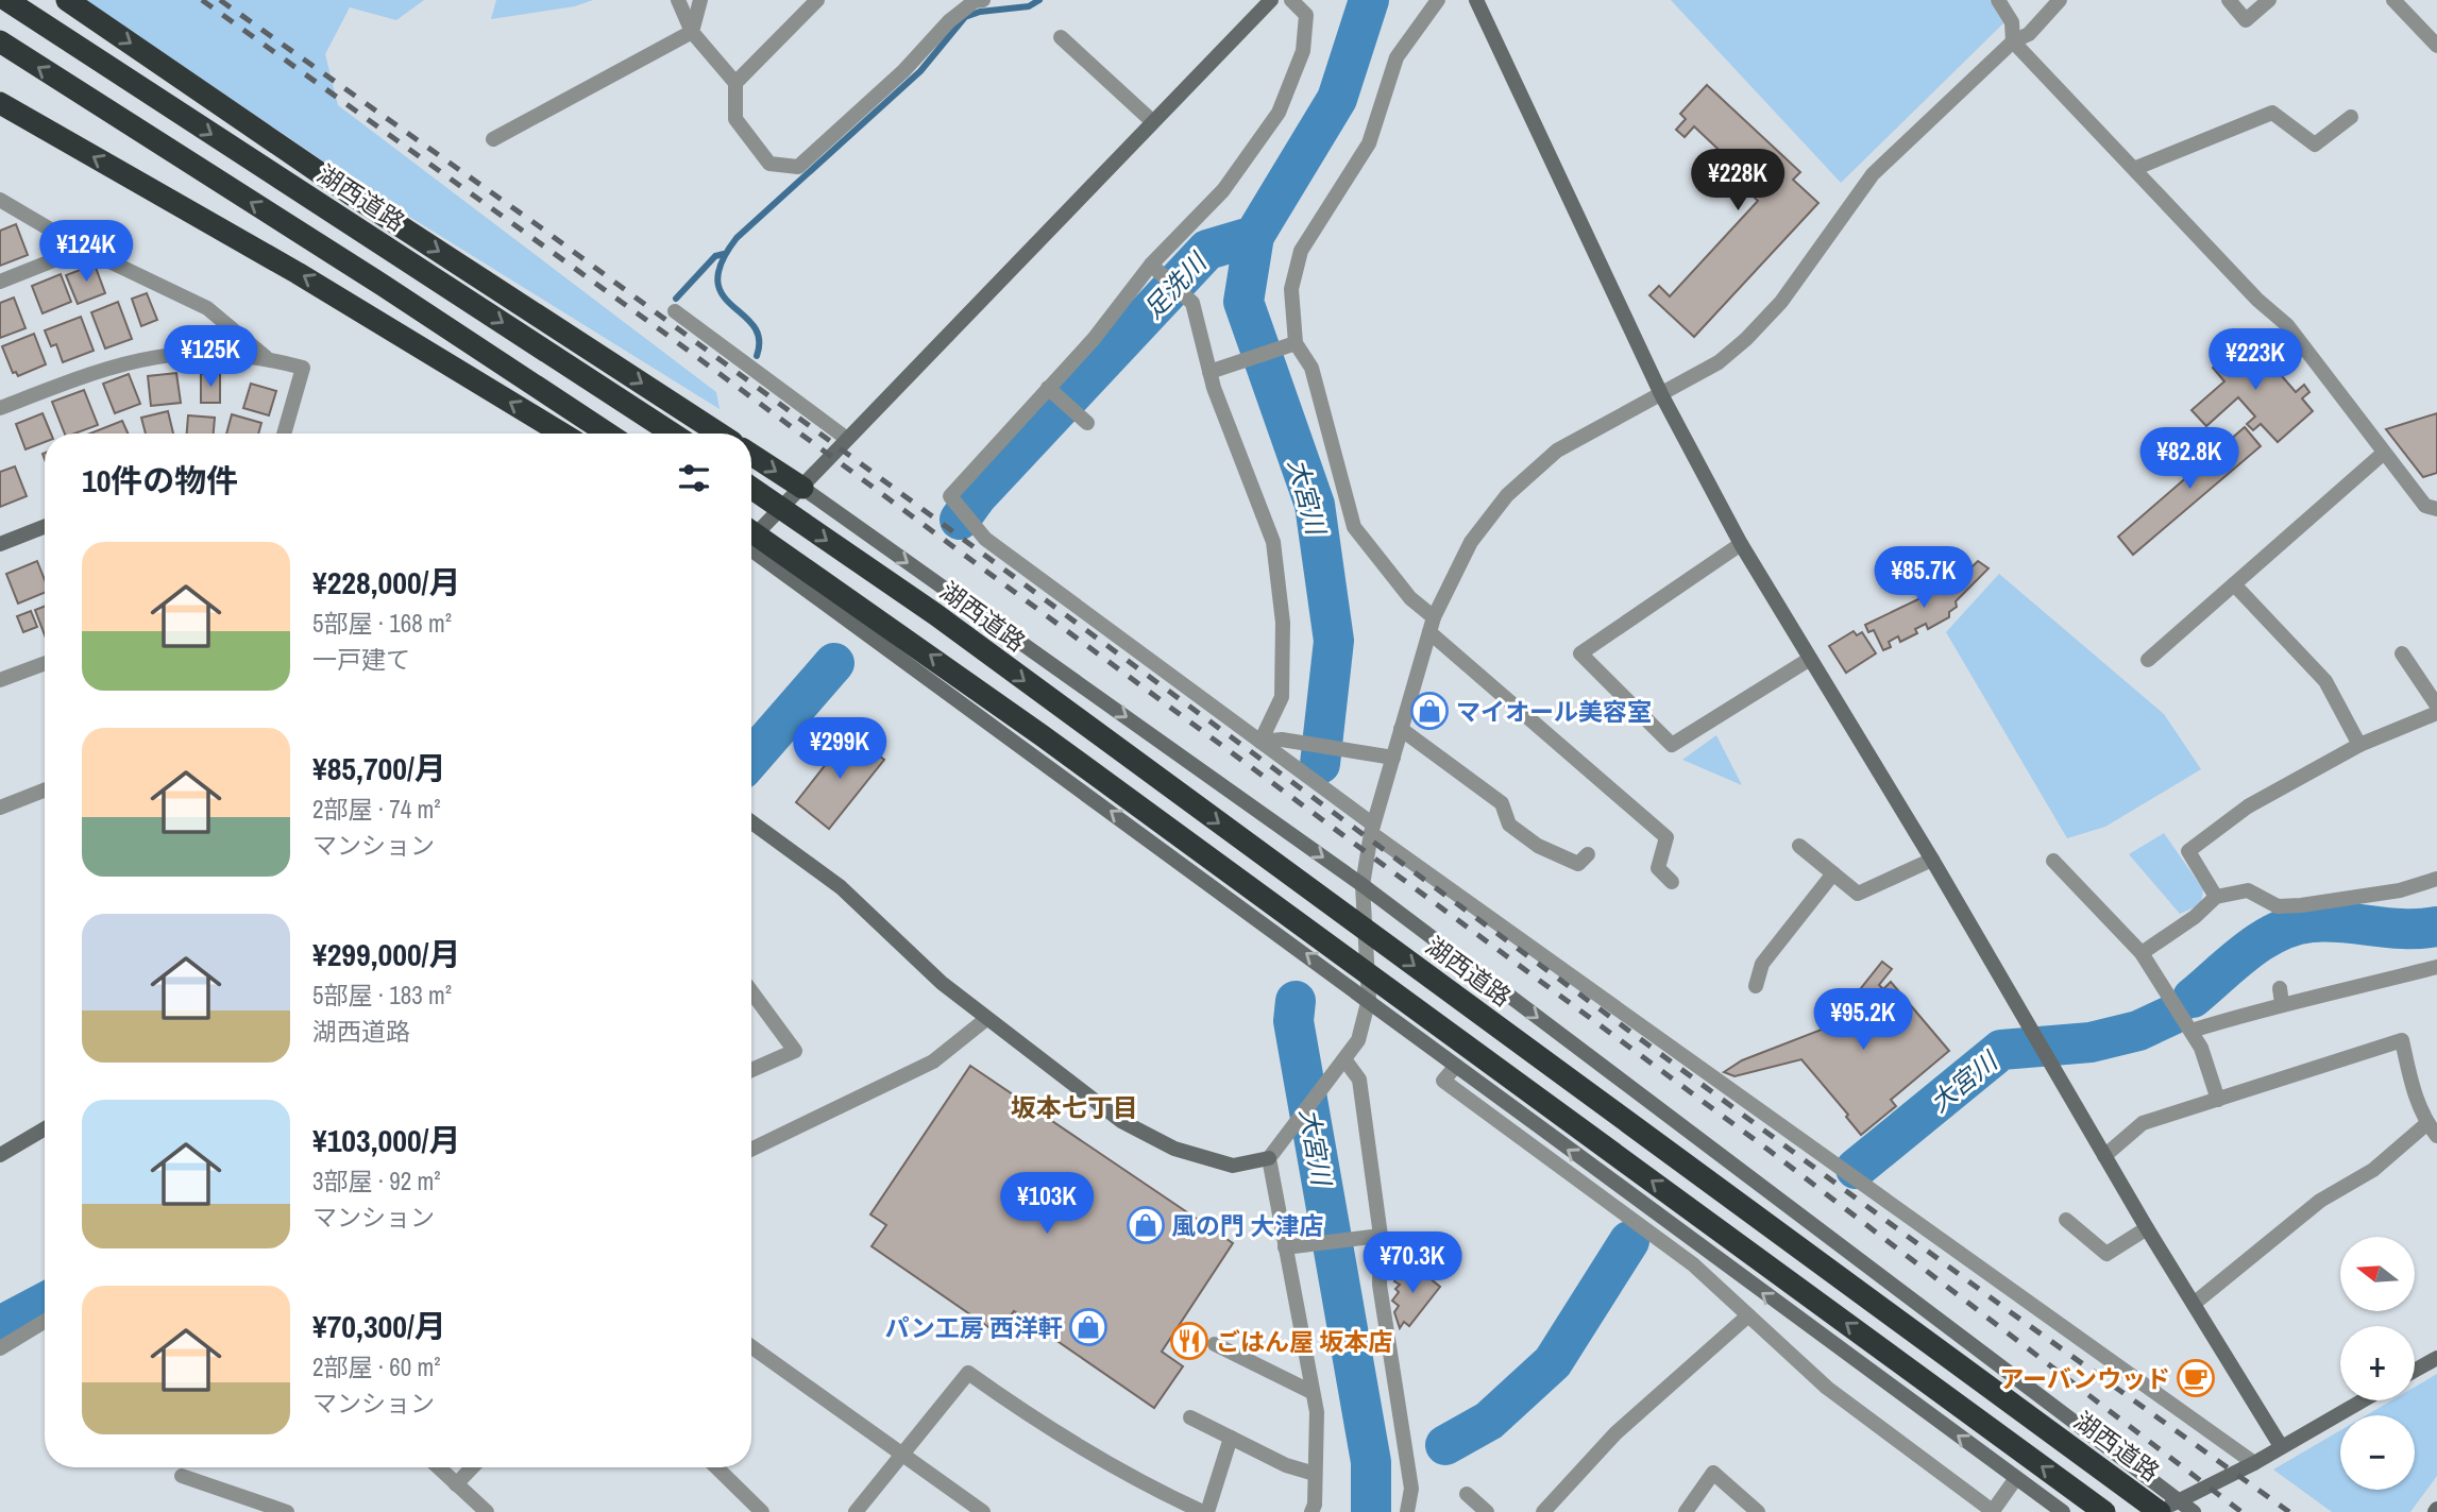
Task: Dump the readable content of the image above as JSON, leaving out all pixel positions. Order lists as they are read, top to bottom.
{
  "streets": {
    "highway": ["湖西道路"]
  },
  "districts": ["坂本七丁目"],
  "water": ["足洗川", "大宮川"],
  "places": {
    "shop": ["マイオール美容室", "風の門 大津店", "パン工房 西洋軒"],
    "restaurant": ["ごはん屋 坂本店"],
    "cafe": ["アーバンウッド"]
  },
  "north": "left",
  "page": {
    "price": [
      "¥228K",
      "¥124K",
      "¥125K",
      "¥223K",
      "¥82.8K",
      "¥85.7K",
      "¥299K",
      "¥95.2K",
      "¥103K",
      "¥70.3K"
    ],
    "heading": "10件の物件",
    "list": [
      {
        "name": "¥228,000/月",
        "note": "5部屋 · 168 m² · 一戸建て"
      },
      {
        "name": "¥85,700/月",
        "note": "2部屋 · 74 m² · マンション"
      },
      {
        "name": "¥299,000/月",
        "note": "5部屋 · 183 m² · 湖西道路"
      },
      {
        "name": "¥103,000/月",
        "note": "3部屋 · 92 m² · マンション"
      },
      {
        "name": "¥70,300/月",
        "note": "2部屋 · 60 m² · マンション"
      }
    ],
    "map_buttons": ["+", "−"]
  }
}
